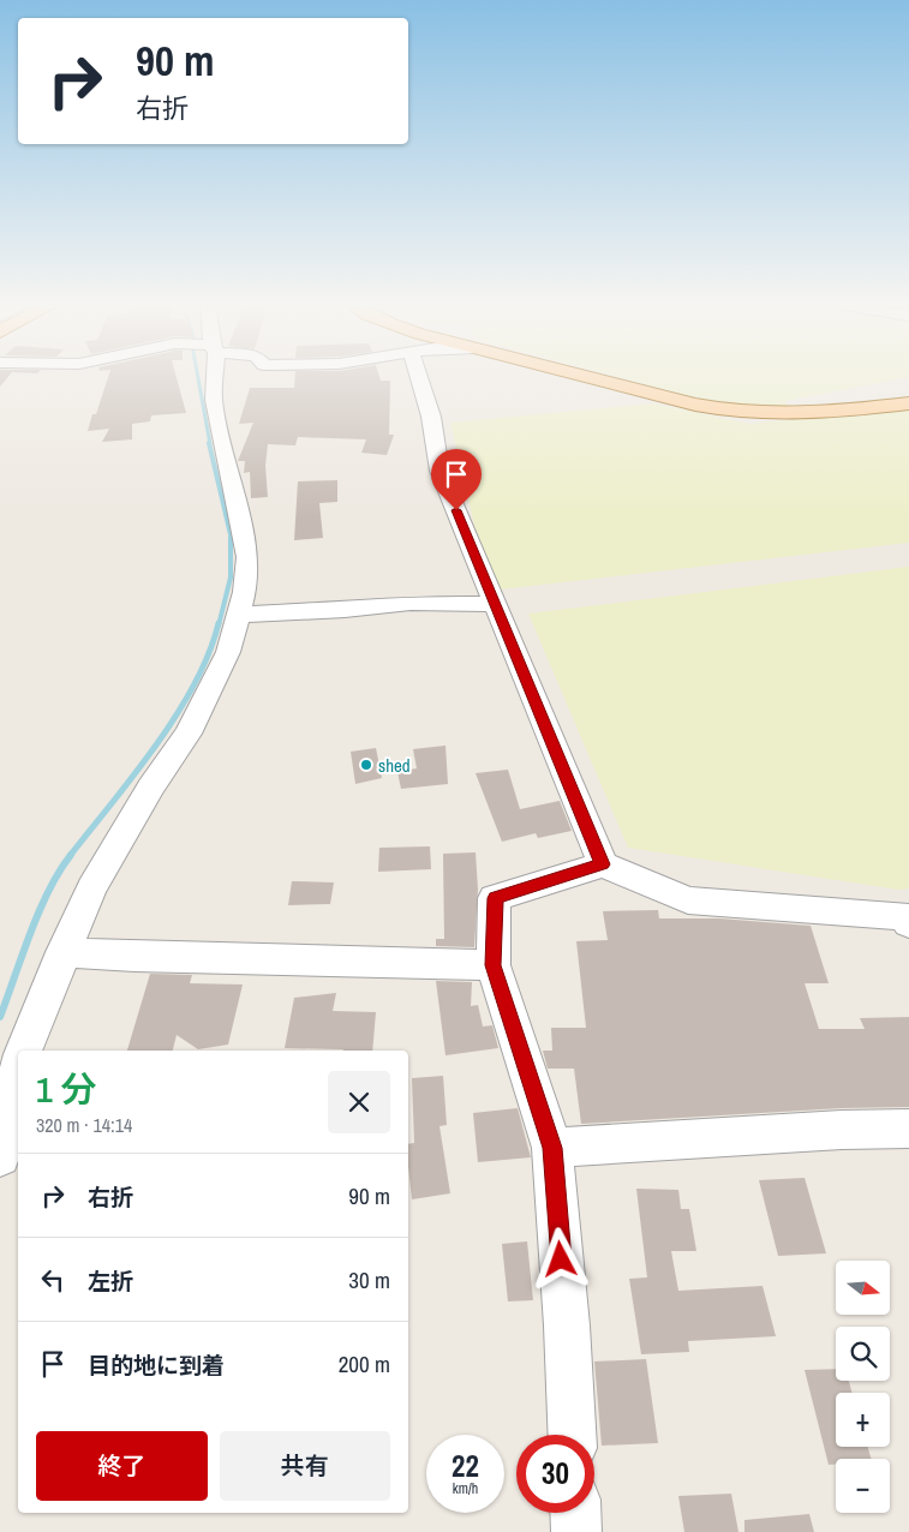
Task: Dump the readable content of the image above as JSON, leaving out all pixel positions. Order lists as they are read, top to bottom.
{
  "places": ["shed"],
  "north": "right",
  "page": {
    "turn": ["90 m", "右折"],
    "heading": ["1 分", "320 m · 14:14"],
    "list": [
      {
        "name": "右折",
        "value": "90 m"
      },
      {
        "name": "左折",
        "value": "30 m"
      },
      {
        "name": "目的地に到着",
        "value": "200 m"
      }
    ],
    "map_buttons": ["+", "−"],
    "buttons": ["終了", "共有"],
    "speed": "22 km/h",
    "limit": "30"
  }
}
